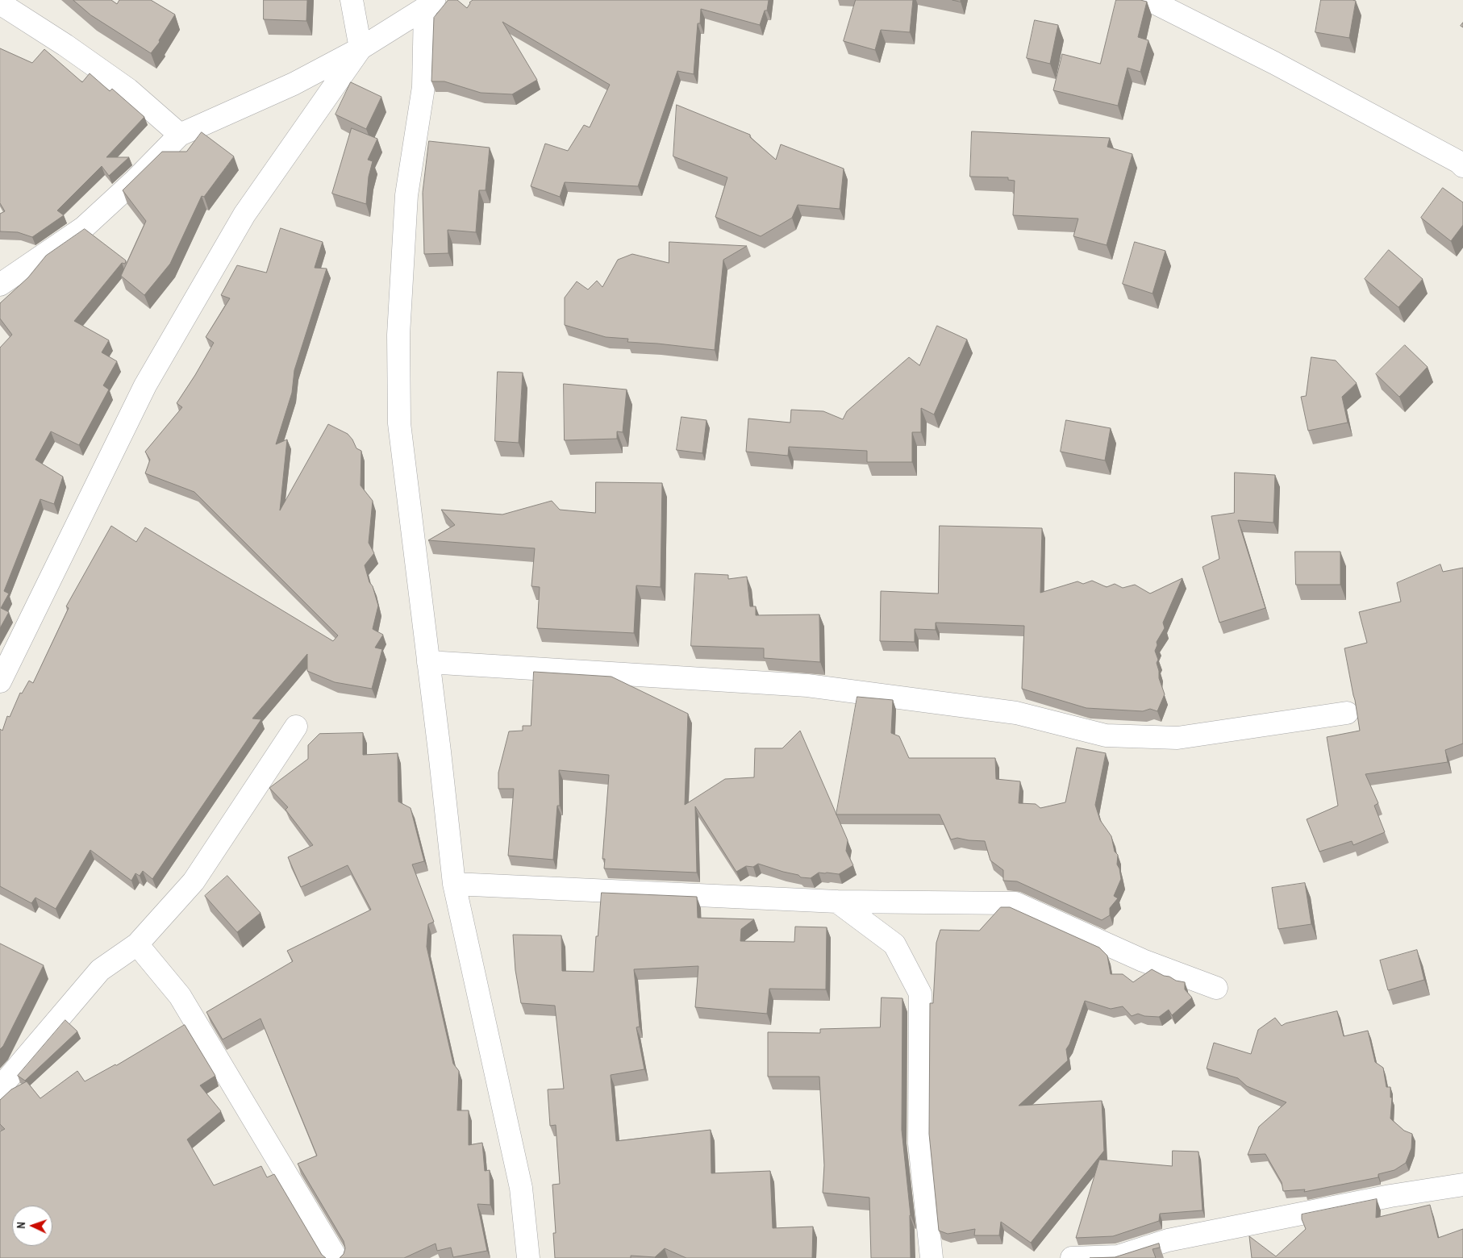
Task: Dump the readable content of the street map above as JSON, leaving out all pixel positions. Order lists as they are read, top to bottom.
{
  "north": "left"
}
